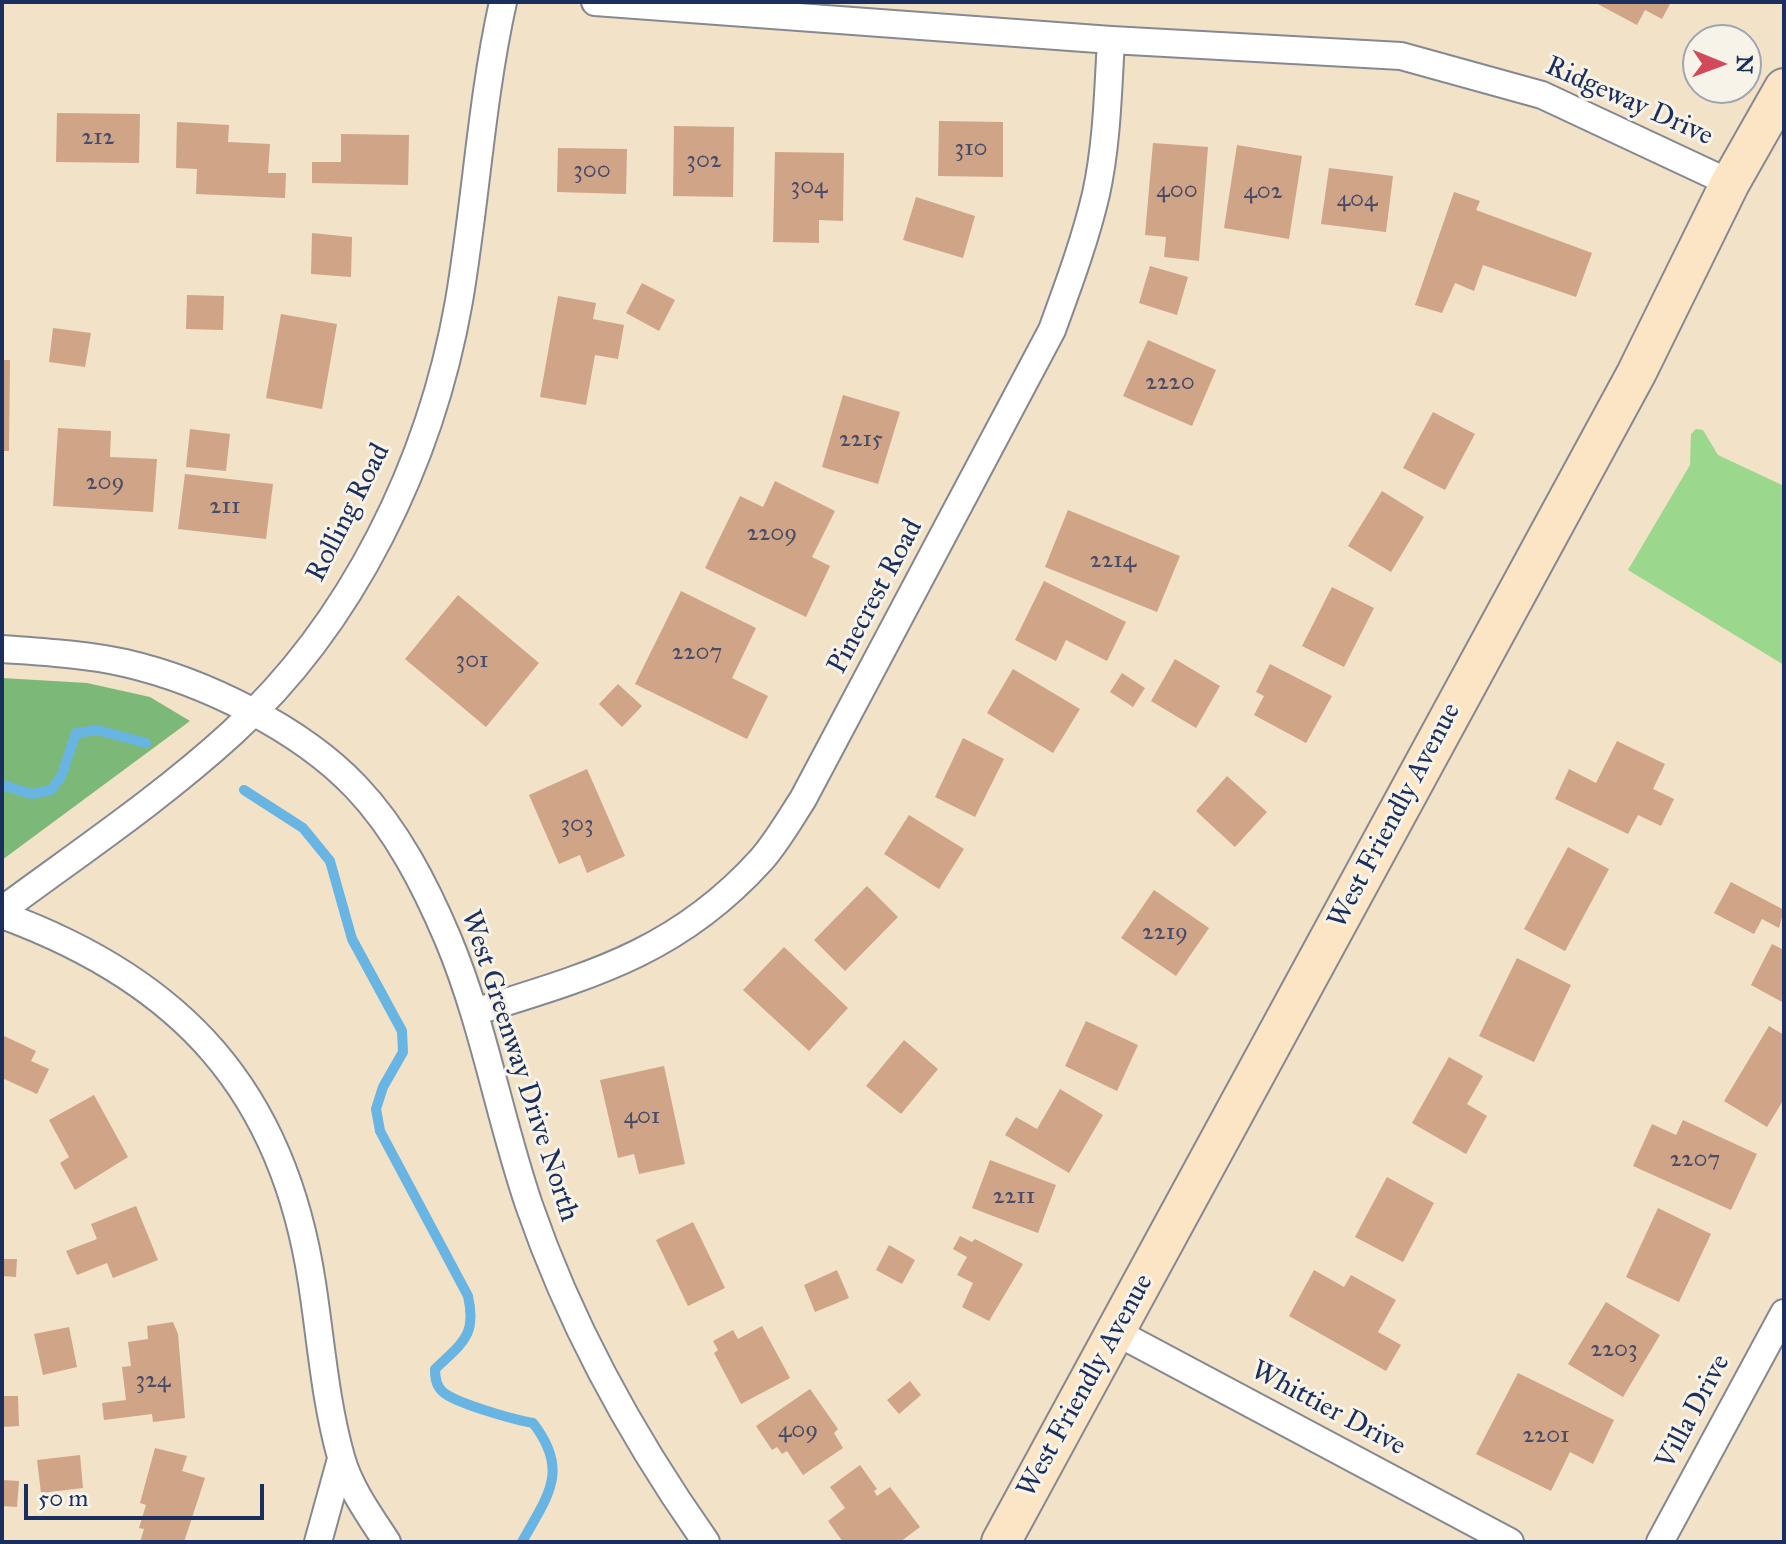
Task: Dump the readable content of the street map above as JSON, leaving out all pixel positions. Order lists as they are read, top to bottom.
{
  "streets": {
    "main road": ["West Friendly Avenue"],
    "street": [
      "Ridgeway Drive",
      "Rolling Road",
      "Pinecrest Road",
      "West Greenway Drive North",
      "Whittier Drive",
      "Villa Drive"
    ]
  },
  "crossings": [
    ["Ridgeway Drive", "Pinecrest Road"],
    ["Ridgeway Drive", "West Friendly Avenue"],
    ["Rolling Road", "West Greenway Drive North"],
    ["Pinecrest Road", "West Greenway Drive North"],
    ["West Friendly Avenue", "Whittier Drive"]
  ],
  "house_numbers": [
    "212",
    "310",
    "302",
    "300",
    "304",
    "400",
    "402",
    "404",
    "2220",
    "2215",
    "209",
    "211",
    "2209",
    "2214",
    "2207",
    "301",
    "303",
    "2219",
    "401",
    "2207",
    "2211",
    "2203",
    "324",
    "409",
    "2201"
  ],
  "scale_bar": "50 m",
  "north": "right"
}
